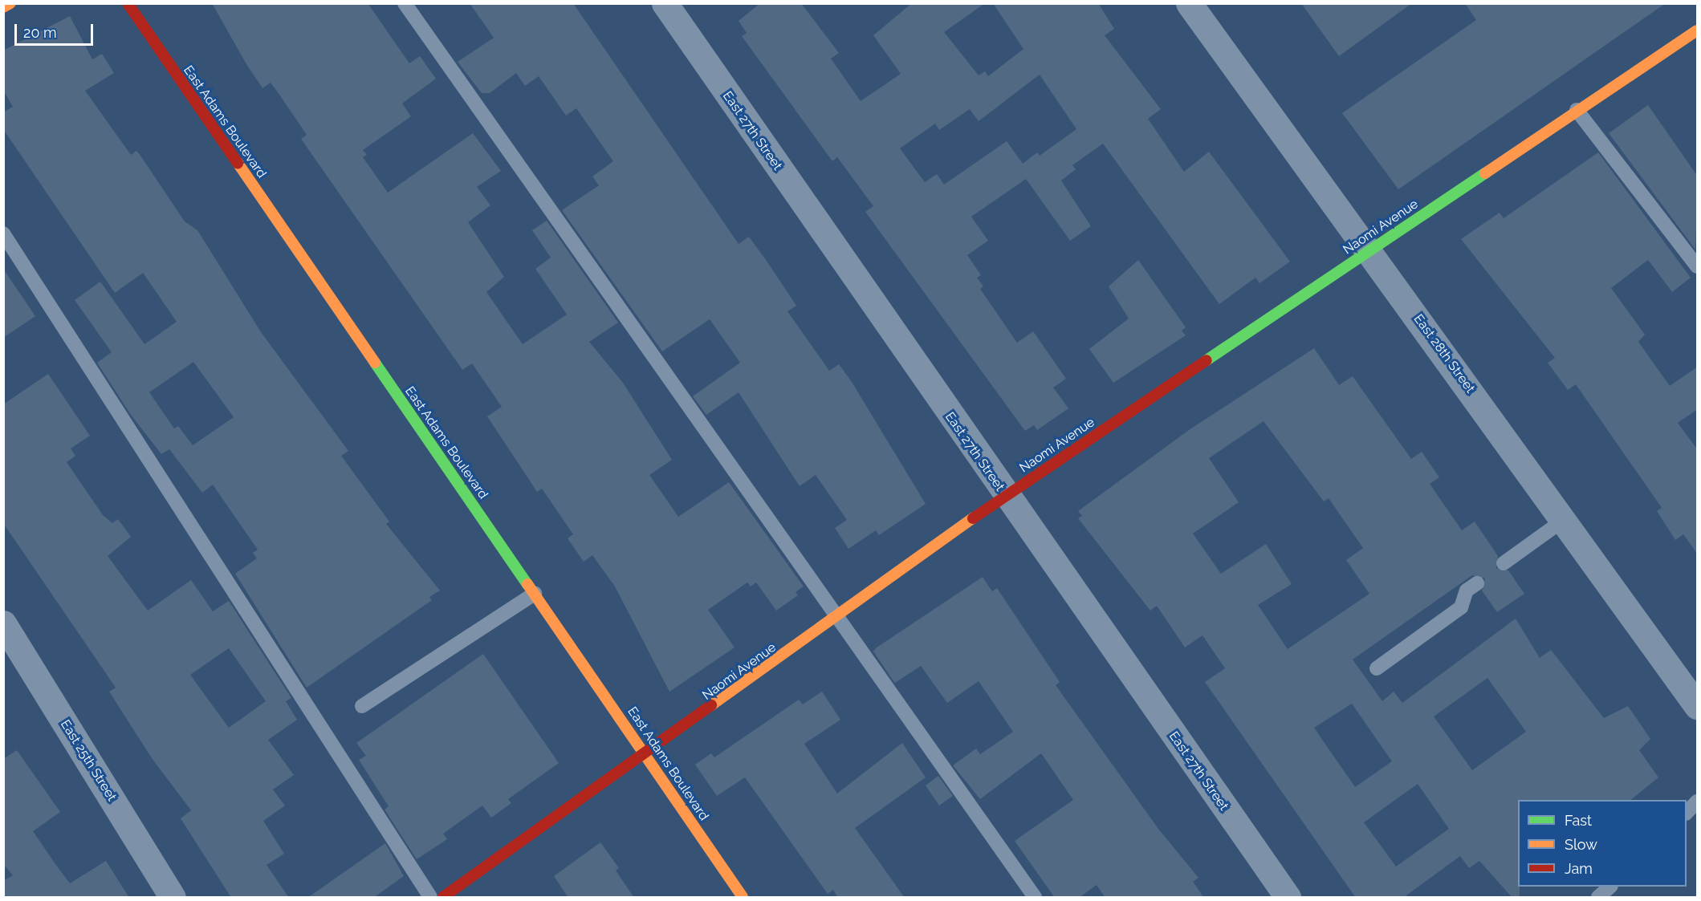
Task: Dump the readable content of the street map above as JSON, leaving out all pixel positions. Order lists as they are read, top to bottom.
{
  "streets": {
    "street": [
      "East Adams Boulevard",
      "East 27th Street",
      "Naomi Avenue",
      "East 28th Street",
      "East 25th Street"
    ]
  },
  "crossings": [
    ["East Adams Boulevard", "Naomi Avenue"],
    ["East 27th Street", "Naomi Avenue"],
    ["Naomi Avenue", "East 28th Street"]
  ],
  "legend": ["Fast", "Slow", "Jam"],
  "scale_bar": "20 m"
}
